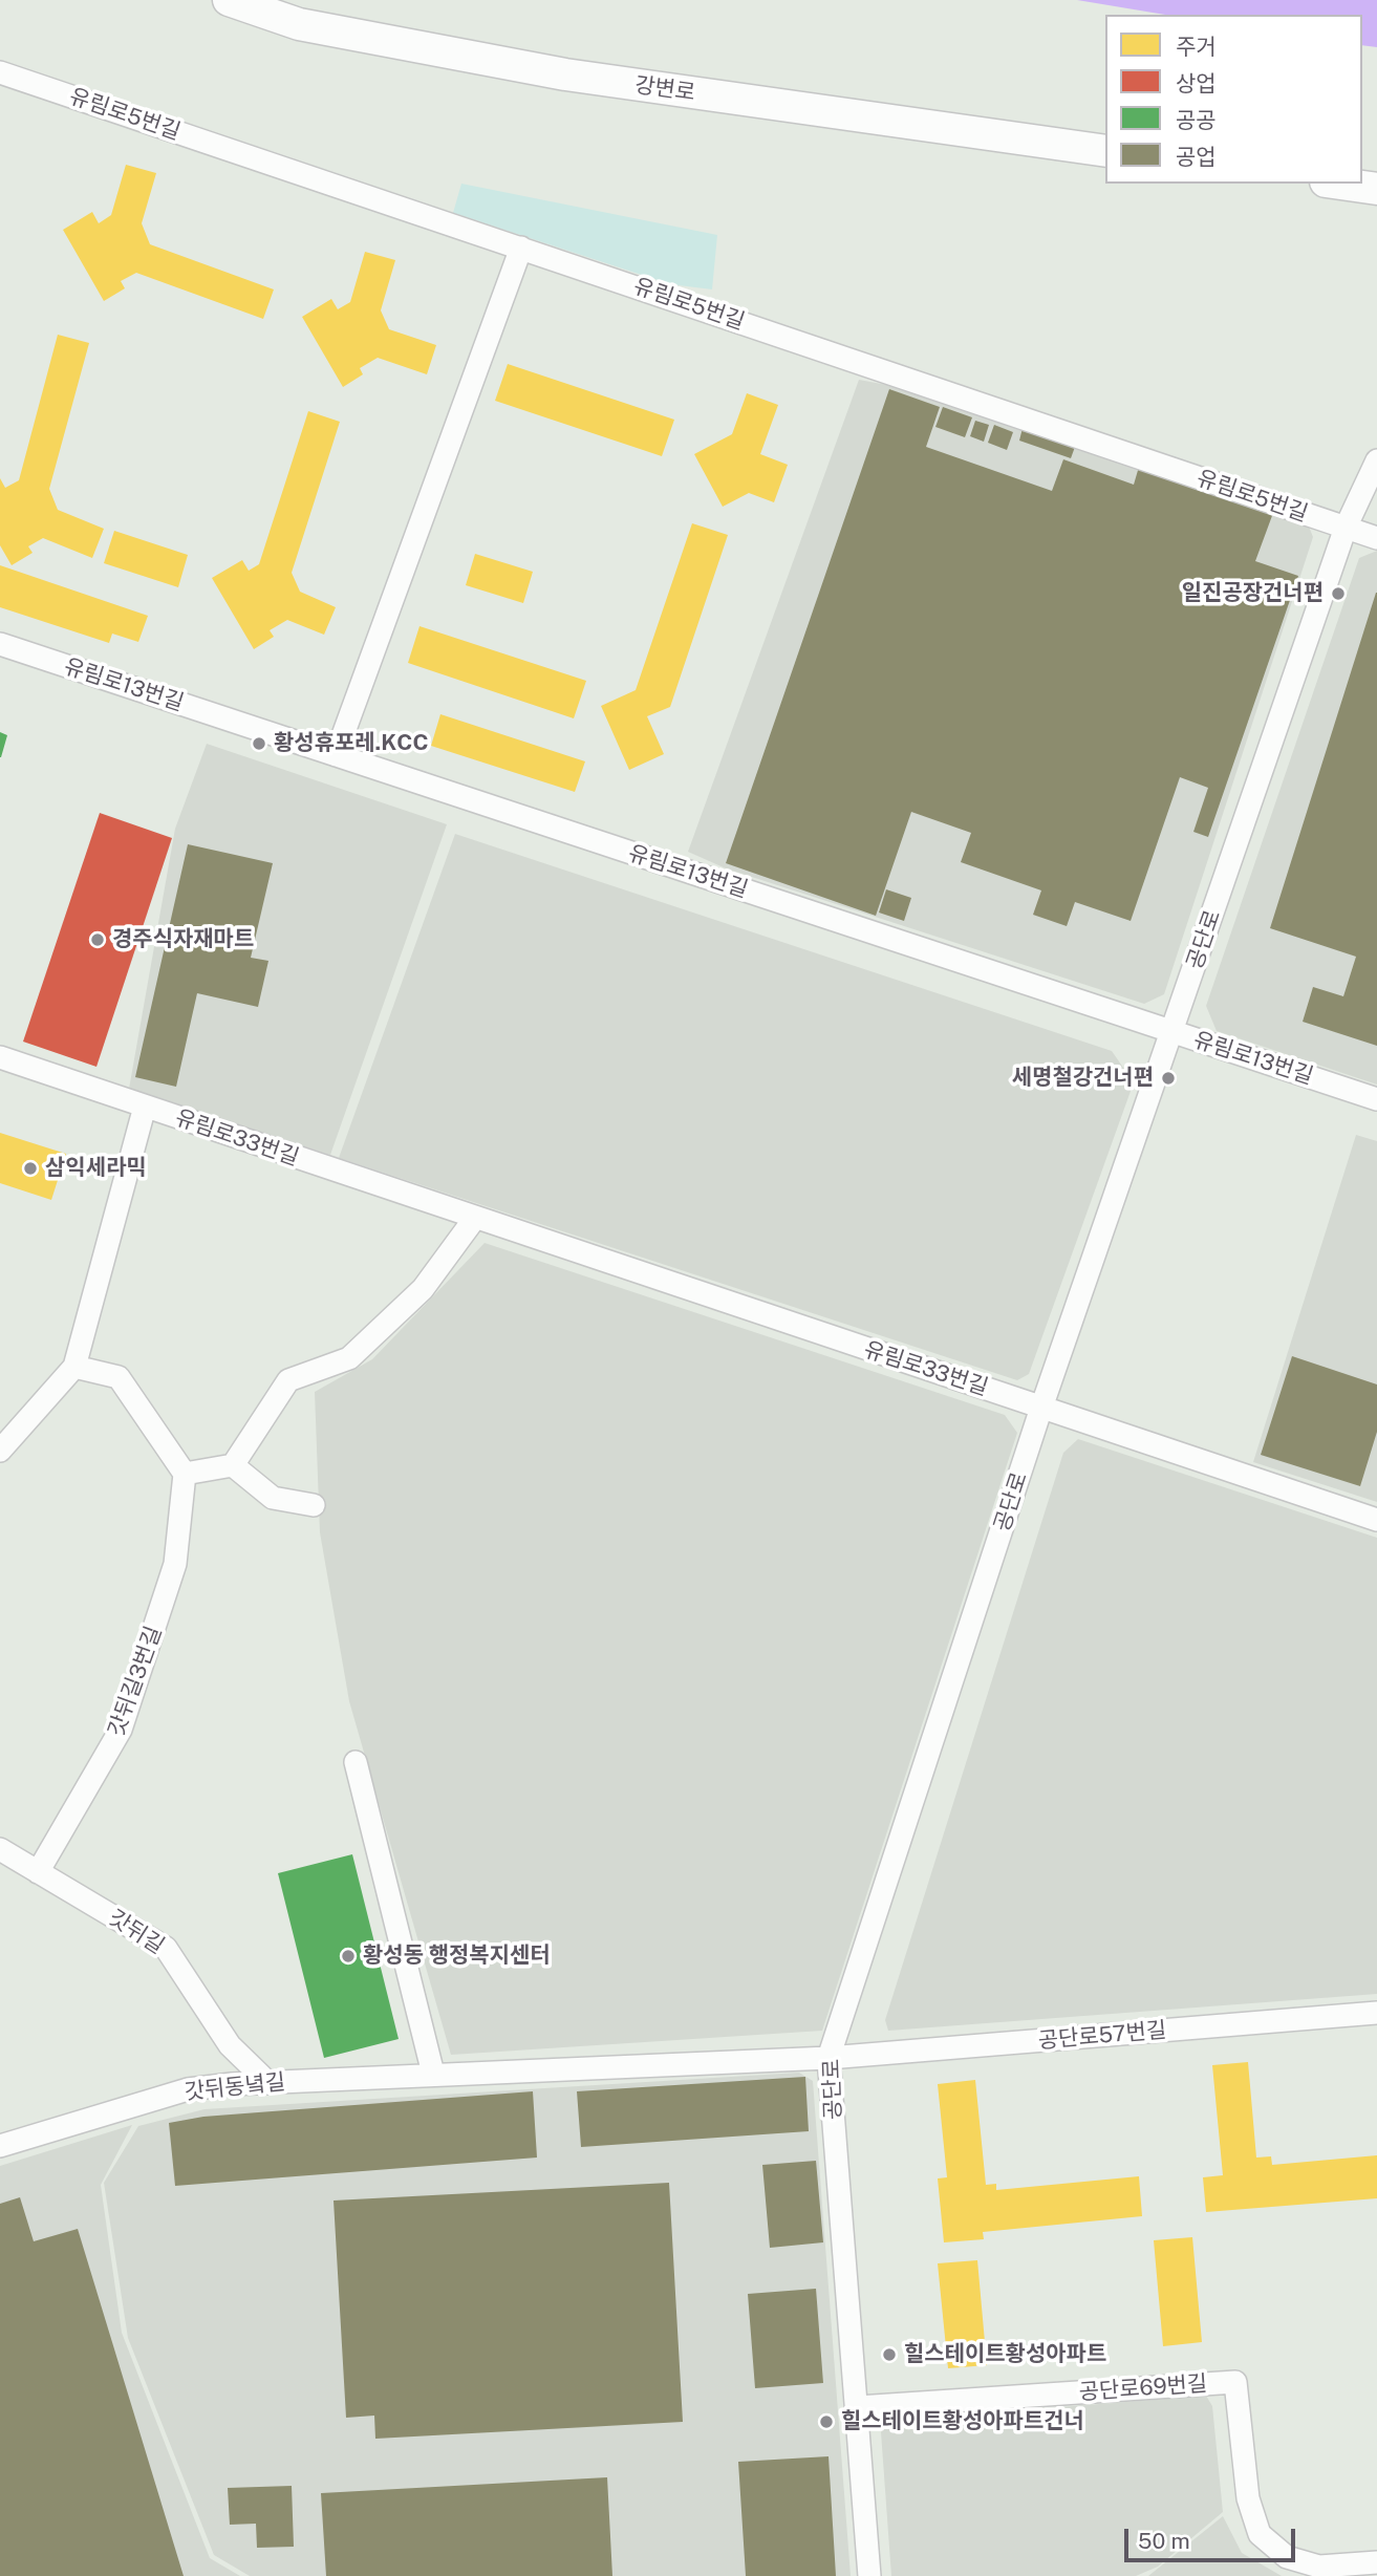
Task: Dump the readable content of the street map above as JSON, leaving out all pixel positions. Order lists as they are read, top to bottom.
{
  "streets": {
    "street": [
      "강변로",
      "유림로5번길",
      "유림로13번길",
      "공단로",
      "유림로33번길",
      "갓뒤길3번길",
      "갓뒤길",
      "공단로57번길",
      "갓뒤동녘길",
      "공단로69번길"
    ]
  },
  "crossings": [
    ["유림로5번길", "공단로"],
    ["유림로13번길", "공단로"],
    ["공단로", "유림로33번길"],
    ["공단로", "공단로57번길"],
    ["공단로", "갓뒤동녘길"],
    ["공단로", "공단로69번길"],
    ["갓뒤길3번길", "갓뒤길"],
    ["갓뒤길", "갓뒤동녘길"],
    ["공단로57번길", "갓뒤동녘길"]
  ],
  "places": [
    "일진공장건너편",
    "황성휴포레.KCC",
    "경주식자재마트",
    "세명철강건너편",
    "삼익세라믹",
    "황성동 행정복지센터",
    "힐스테이트황성아파트",
    "힐스테이트황성아파트건너"
  ],
  "legend": [
    "주거",
    "상업",
    "공공",
    "공업"
  ],
  "scale_bar": "50 m"
}
